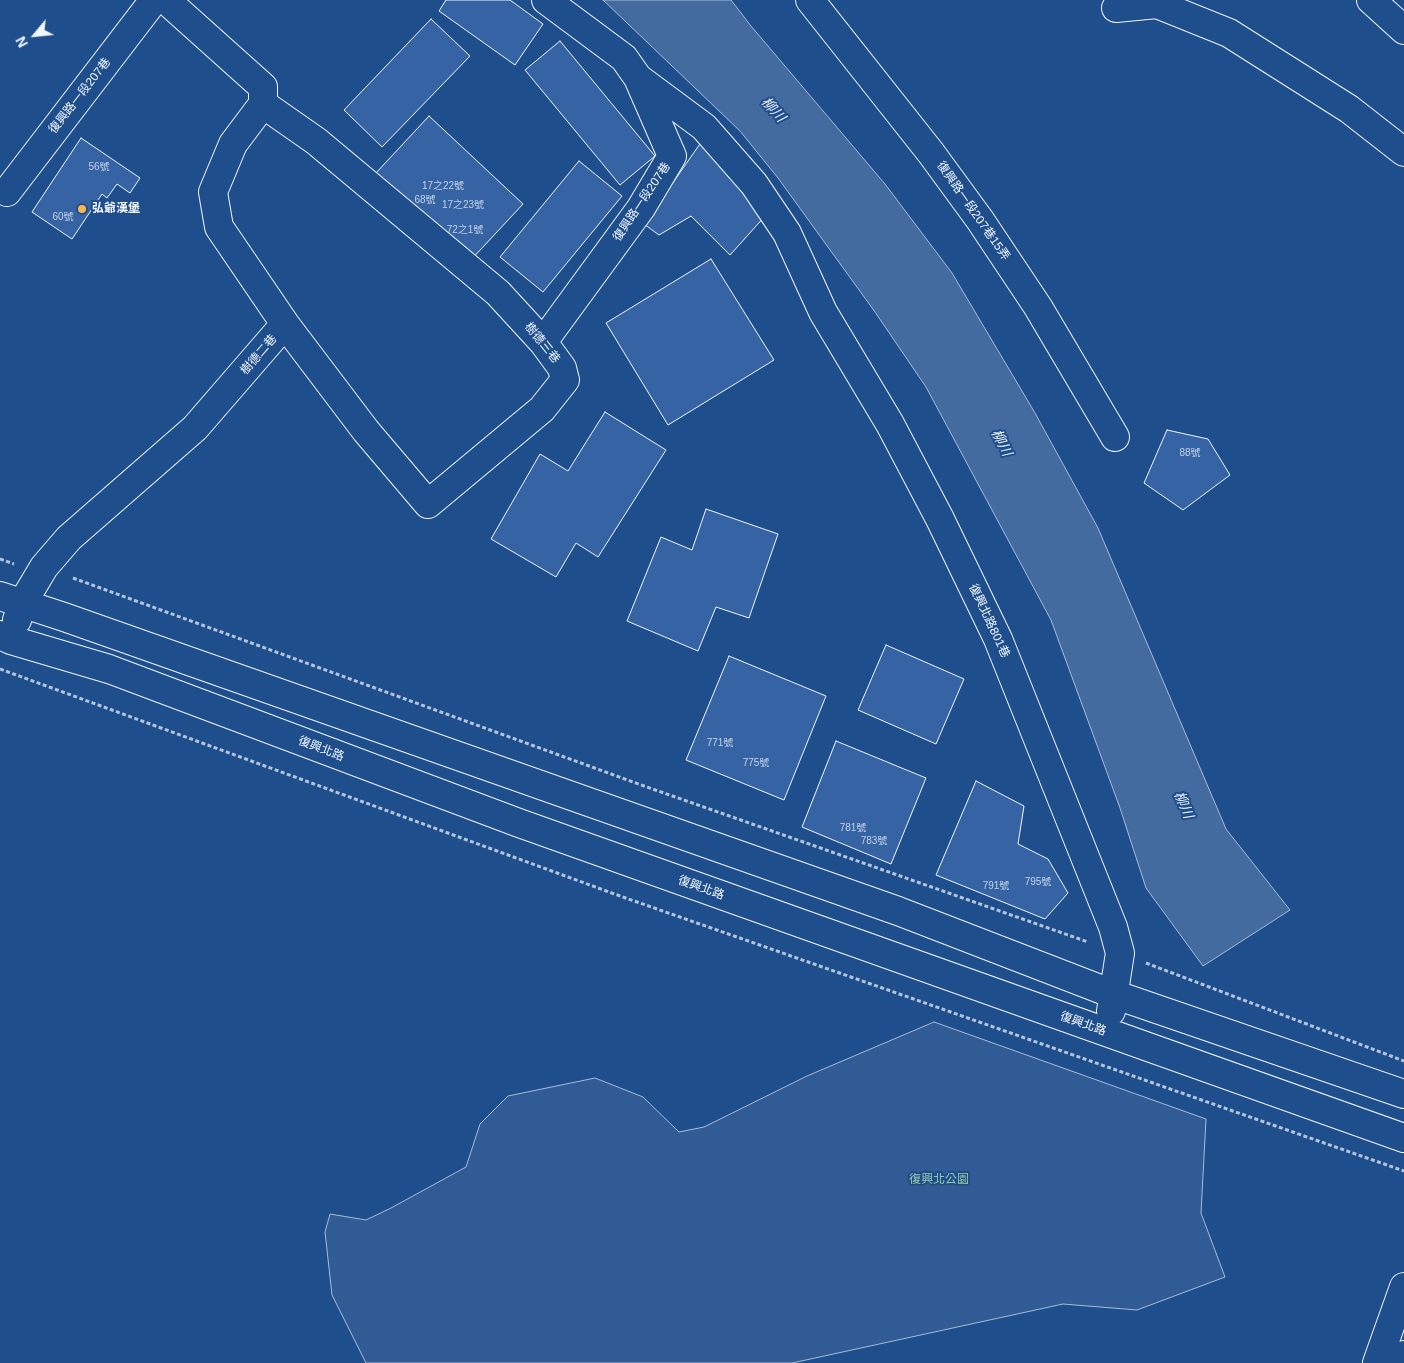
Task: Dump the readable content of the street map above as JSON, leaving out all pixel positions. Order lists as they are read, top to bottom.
{
  "streets": {
    "street": [
      "復興路一段207巷",
      "復興路一段207巷15弄",
      "樹德三巷",
      "樹德二巷",
      "復興北路801巷",
      "復興北路"
    ]
  },
  "crossings": [
    ["復興路一段207巷", "樹德三巷"],
    ["復興路一段207巷", "復興北路801巷"],
    ["樹德三巷", "樹德二巷"],
    ["樹德二巷", "復興北路"],
    ["復興北路801巷", "復興北路"]
  ],
  "water": ["柳川"],
  "parks": ["復興北公園"],
  "places": ["弘爺漢堡"],
  "house_numbers": [
    "56號",
    "17之22號",
    "68號",
    "17之23號",
    "60號",
    "72之1號",
    "88號",
    "771號",
    "775號",
    "781號",
    "783號",
    "795號",
    "791號"
  ],
  "north": "bottom left"
}
